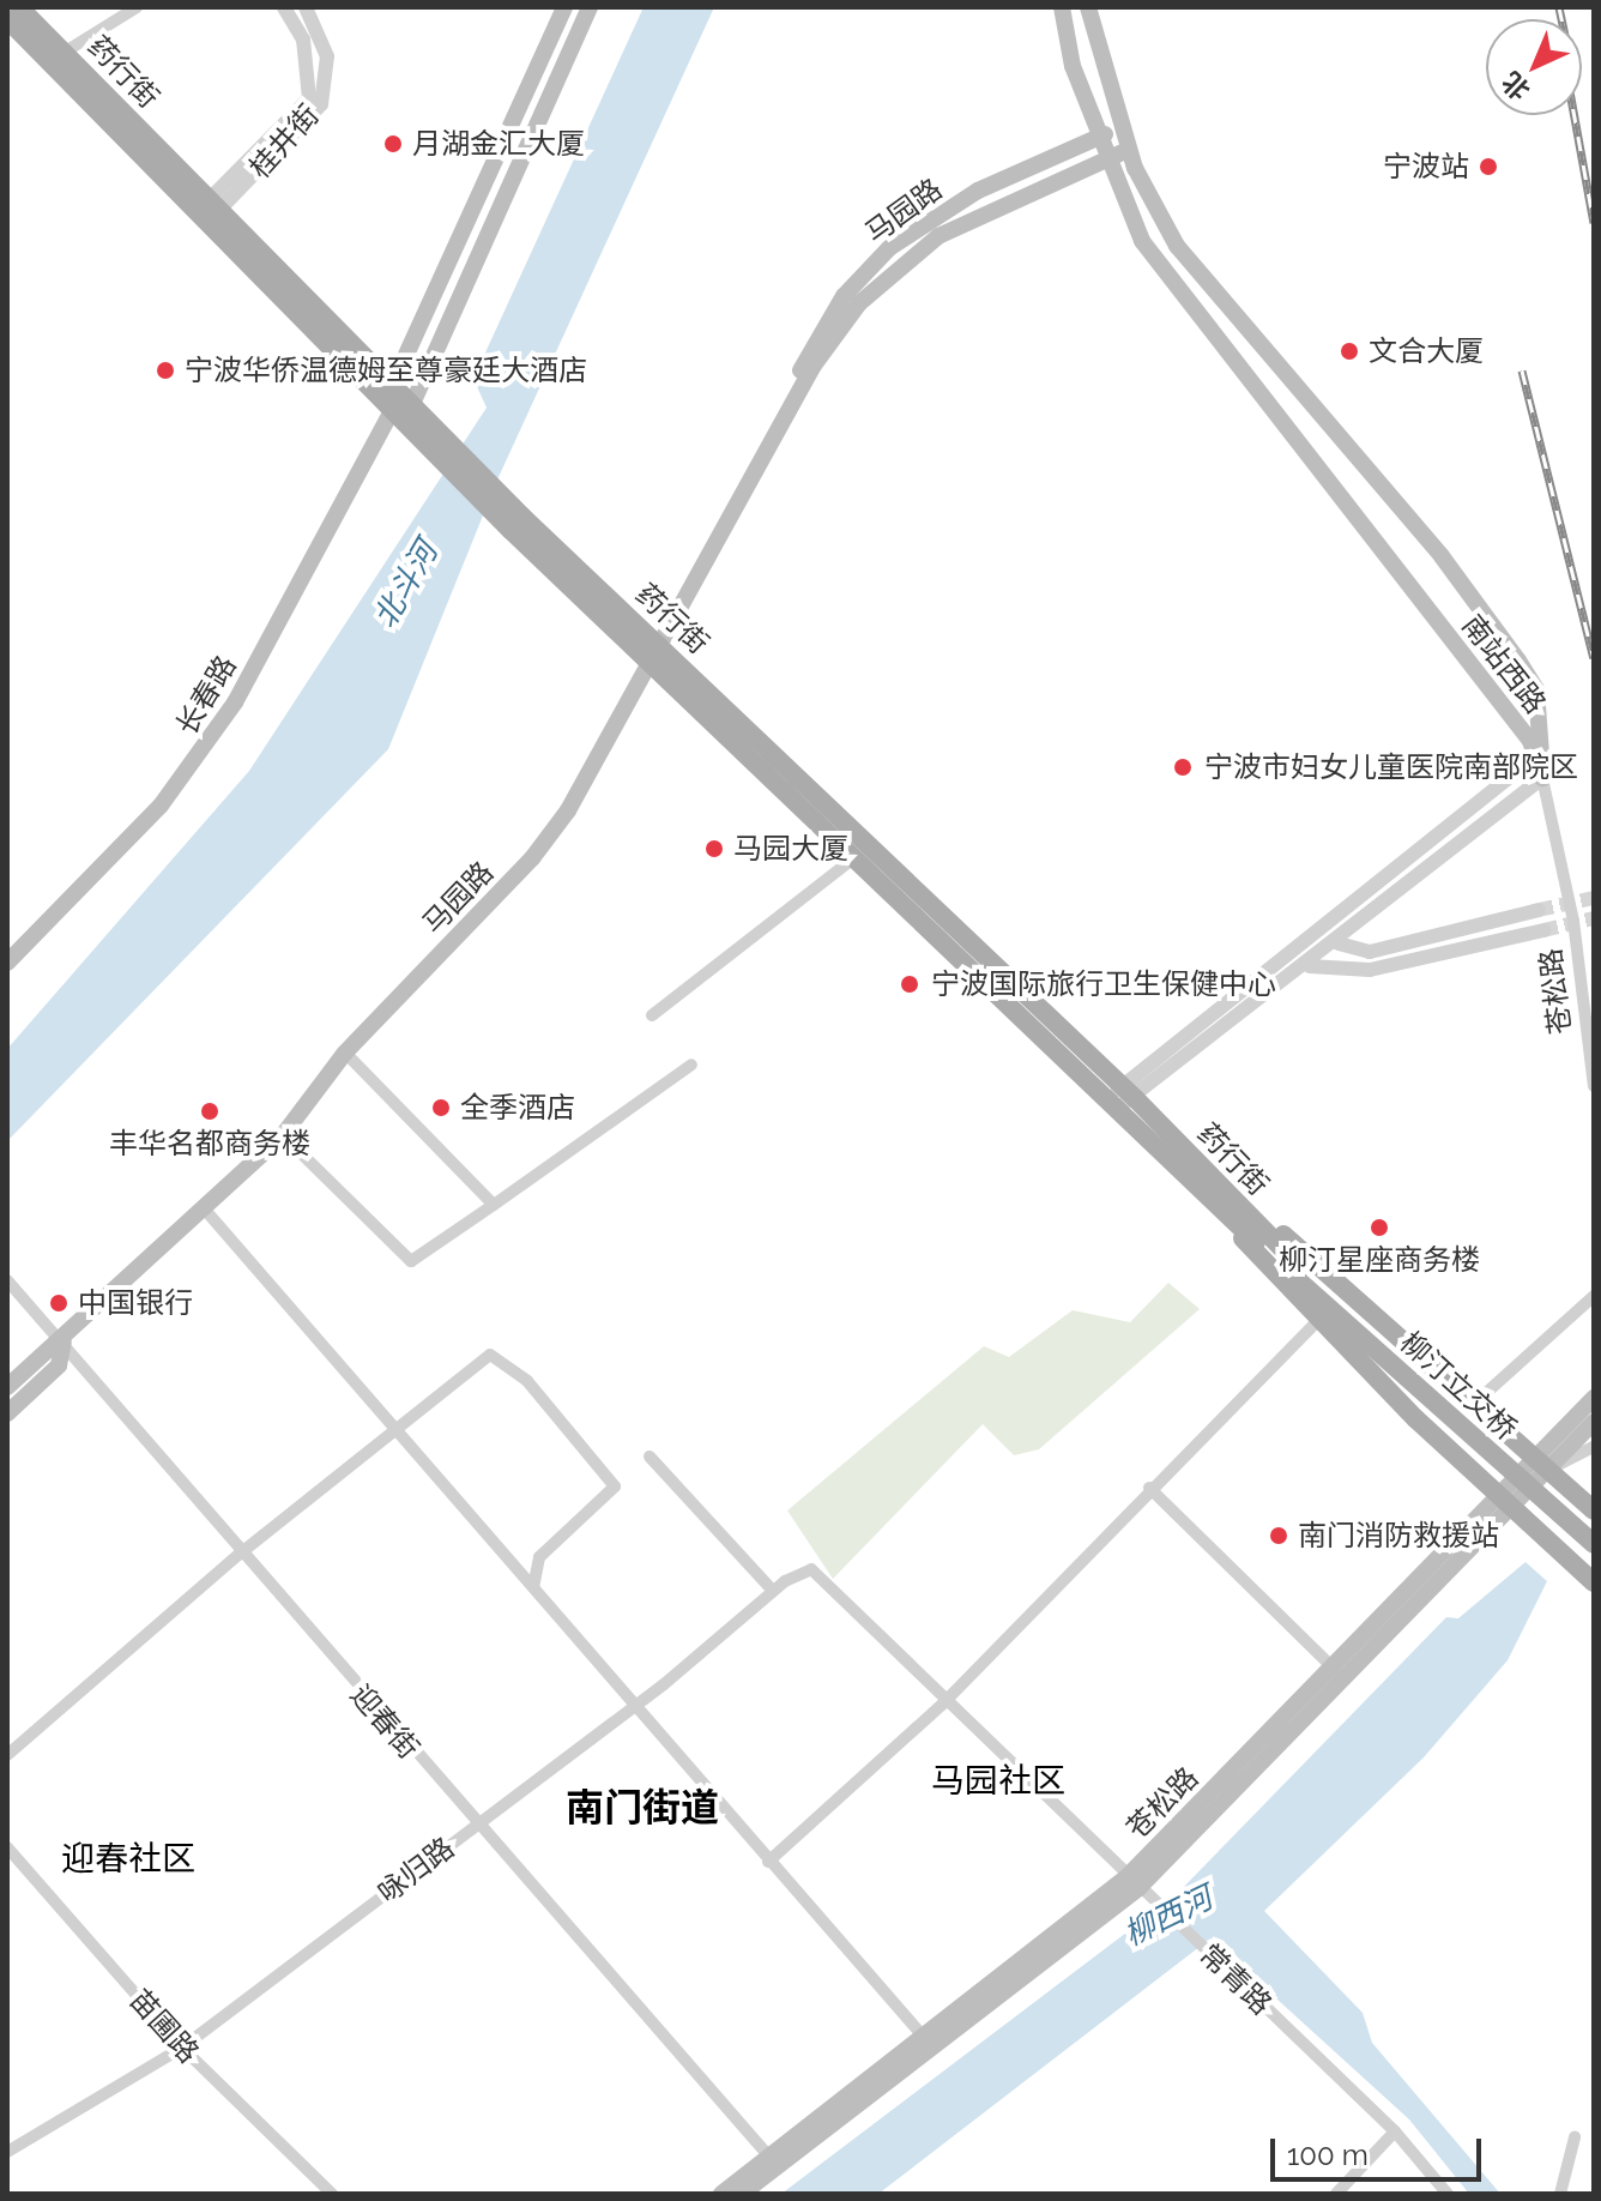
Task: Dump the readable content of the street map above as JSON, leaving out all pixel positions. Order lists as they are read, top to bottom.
{
  "streets": {
    "main road": [
      "药行街",
      "马园路",
      "南站西路",
      "长春路",
      "苍松路",
      "柳汀立交桥"
    ],
    "street": [
      "桂井街",
      "迎春街",
      "咏归路",
      "常青路",
      "苗圃路"
    ]
  },
  "crossings": [
    ["药行街", "桂井街"],
    ["药行街", "马园路"],
    ["药行街", "长春路"],
    ["药行街", "柳汀立交桥"],
    ["马园路", "南站西路"],
    ["马园路", "迎春街"],
    ["南站西路", "苍松路"],
    ["苍松路", "迎春街"],
    ["苍松路", "常青路"],
    ["迎春街", "咏归路"],
    ["咏归路", "常青路"],
    ["咏归路", "苗圃路"]
  ],
  "districts": ["马园社区", "南门街道", "迎春社区"],
  "water": ["北斗河", "柳西河"],
  "places": [
    "月湖金汇大厦",
    "宁波站",
    "文合大厦",
    "宁波华侨温德姆至尊豪廷大酒店",
    "宁波市妇女儿童医院南部院区",
    "马园大厦",
    "宁波国际旅行卫生保健中心",
    "全季酒店",
    "丰华名都商务楼",
    "柳汀星座商务楼",
    "中国银行",
    "南门消防救援站"
  ],
  "scale_bar": "100 m",
  "north": "bottom left"
}
